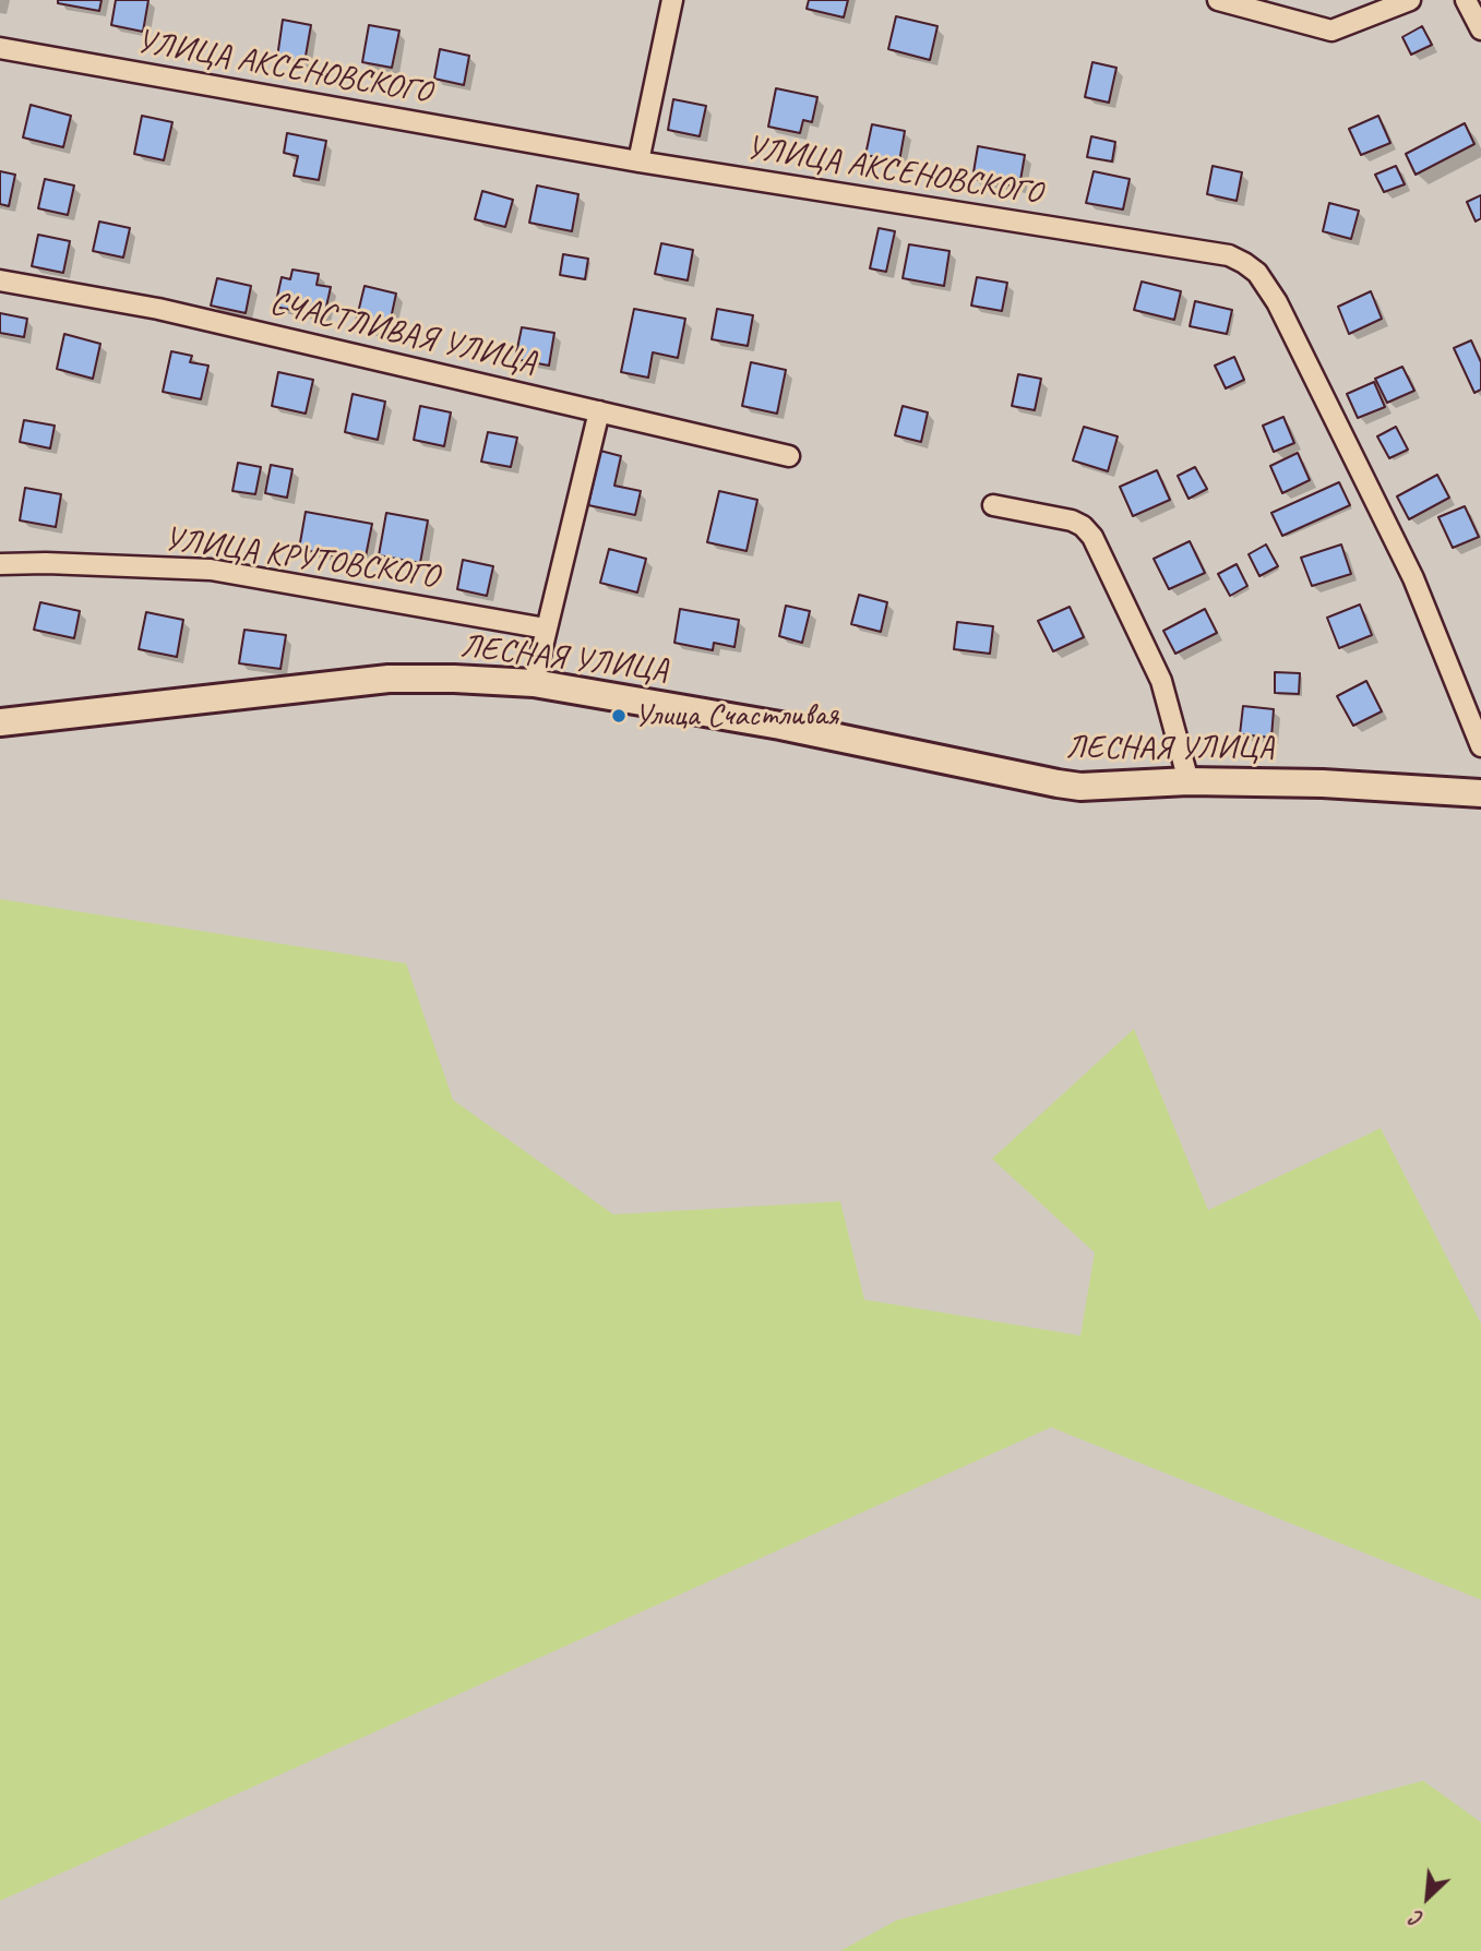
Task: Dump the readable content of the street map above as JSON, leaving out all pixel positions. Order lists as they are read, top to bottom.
{
  "streets": {
    "main road": ["ЛЕСНАЯ УЛИЦА"],
    "street": ["УЛИЦА АКСЕНОВСКОГО", "СЧАСТЛИВАЯ УЛИЦА", "УЛИЦА КРУТОВСКОГО"]
  },
  "places": ["Улица Счастливая"],
  "north": "bottom left"
}
